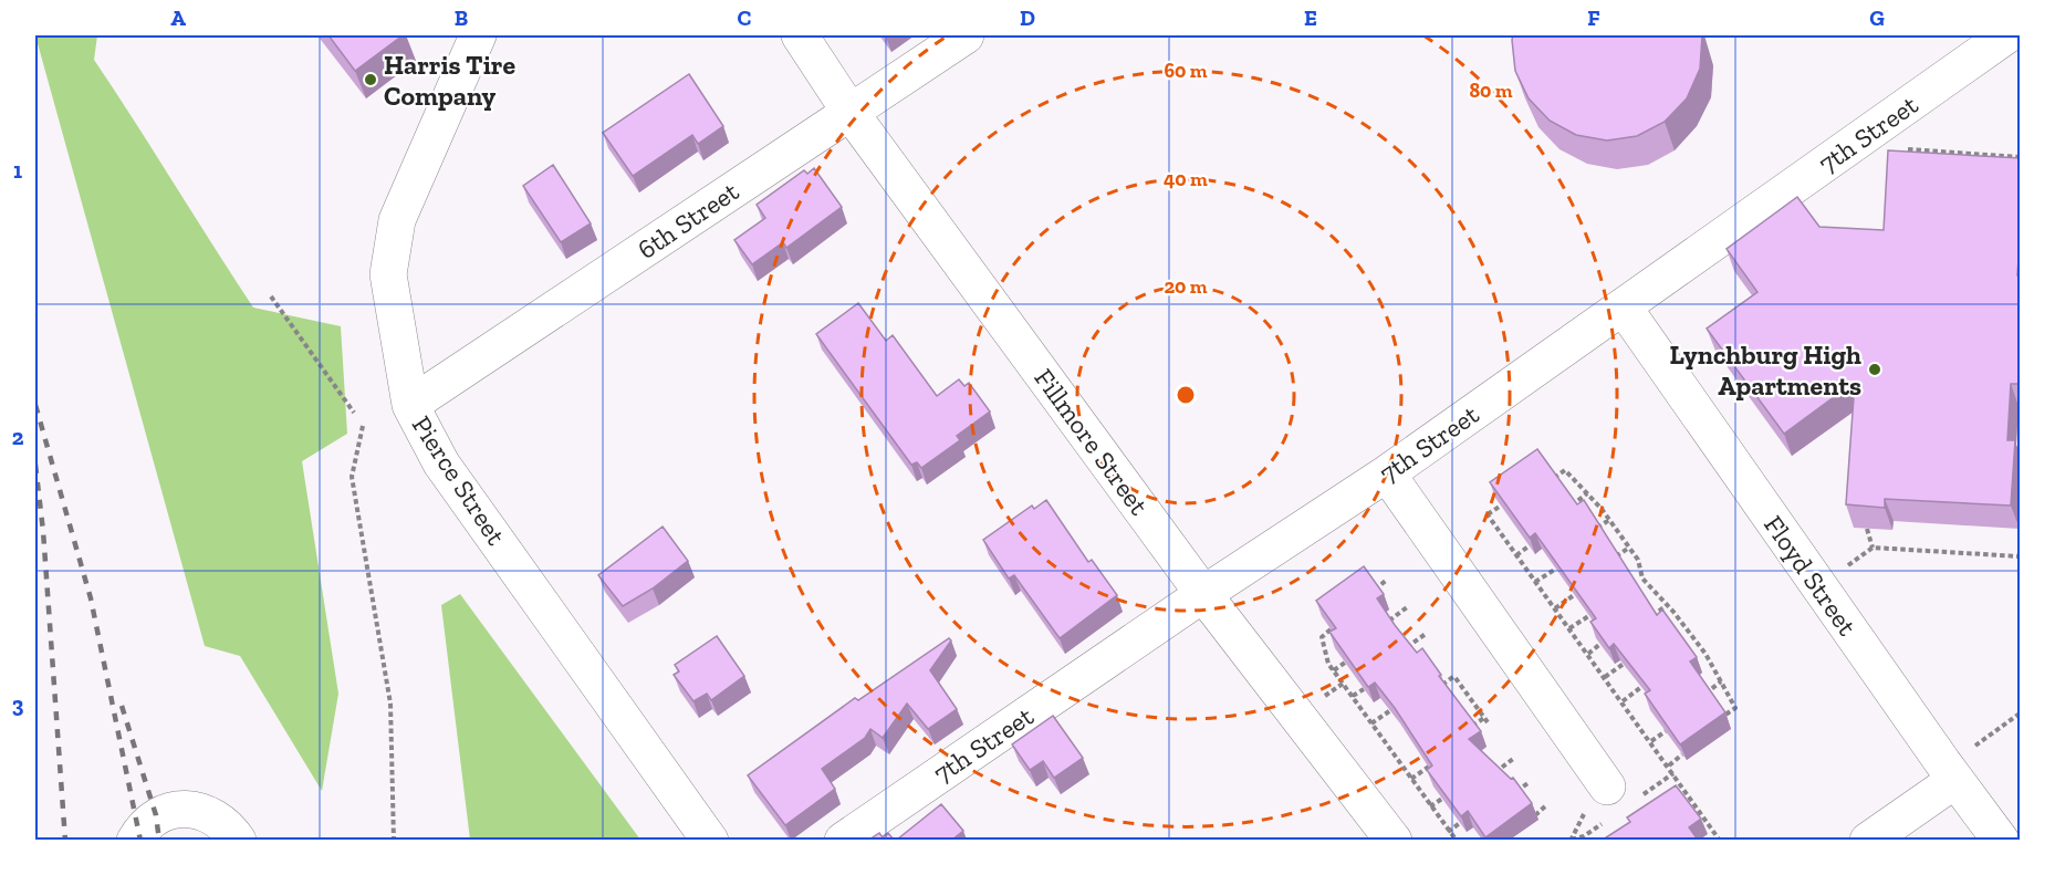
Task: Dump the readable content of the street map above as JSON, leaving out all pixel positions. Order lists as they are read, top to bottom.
{
  "streets": {
    "street": [
      "7th Street",
      "6th Street",
      "Fillmore Street",
      "Pierce Street",
      "Floyd Street"
    ]
  },
  "crossings": [
    ["7th Street", "Fillmore Street"],
    ["7th Street", "Floyd Street"],
    ["6th Street", "Fillmore Street"],
    ["6th Street", "Pierce Street"]
  ],
  "places": ["Harris Tire Company", "Lynchburg High Apartments"],
  "grid": {
    "columns": [
      "A",
      "B",
      "C",
      "D",
      "E",
      "F",
      "G"
    ],
    "rows": ["1", "2", "3"]
  },
  "rings": [
    "60 m",
    "80 m",
    "40 m",
    "20 m"
  ]
}
